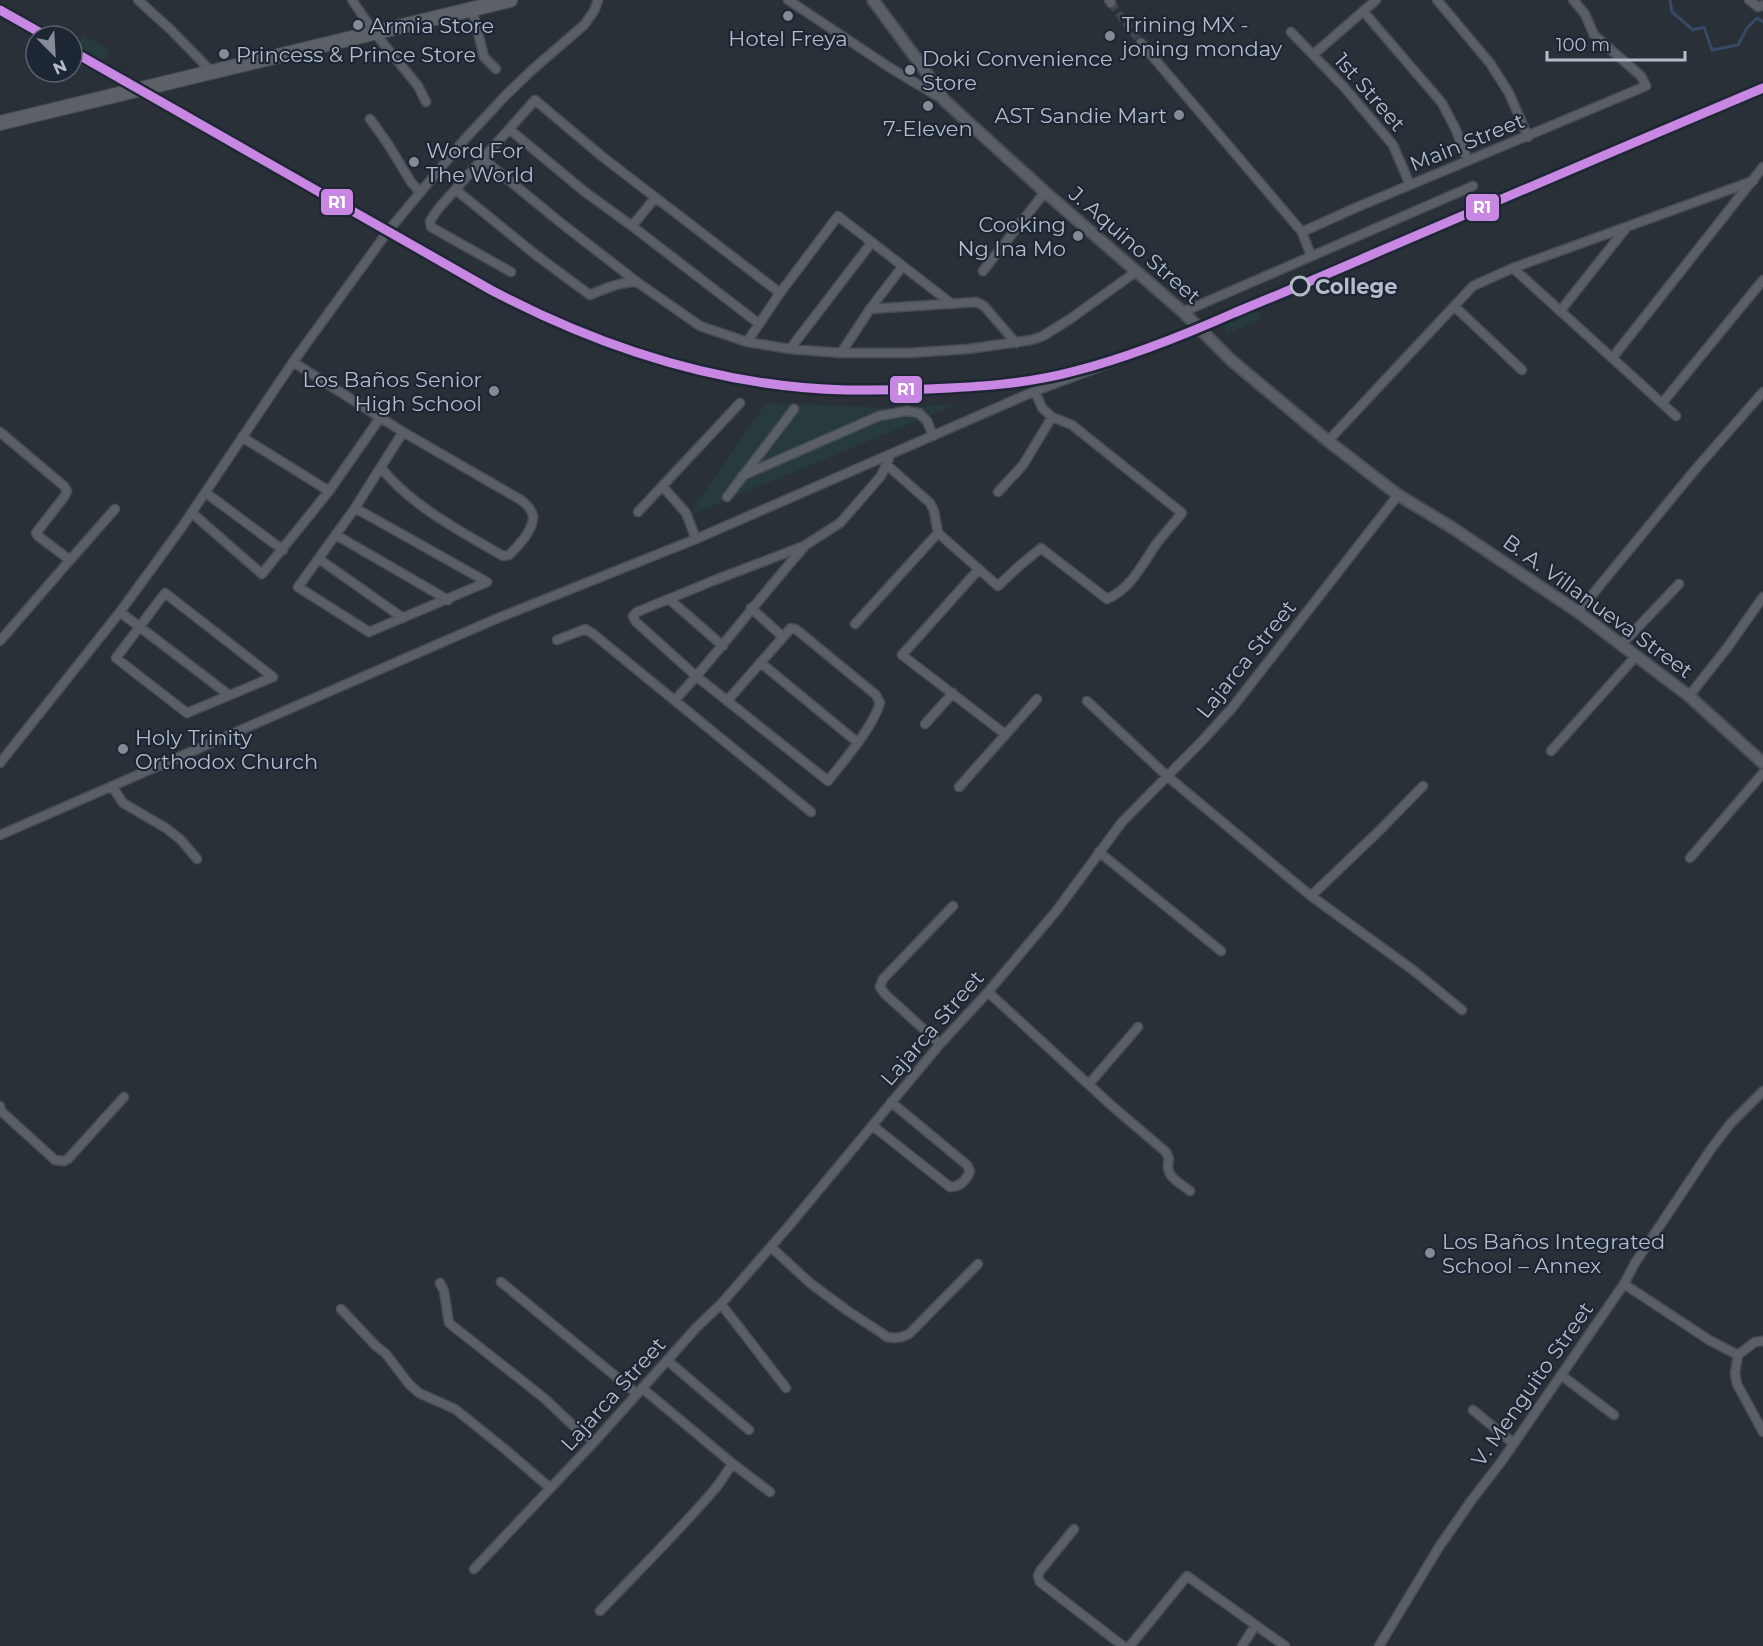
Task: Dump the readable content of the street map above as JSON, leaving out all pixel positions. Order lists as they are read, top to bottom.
{
  "streets": {
    "street": [
      "1st Street",
      "Main Street",
      "J. Aquino Street",
      "B. A. Villanueva Street",
      "Lajarca Street",
      "V. Menguito Street"
    ]
  },
  "crossings": [
    ["1st Street", "Main Street"],
    ["J. Aquino Street", "B. A. Villanueva Street"],
    ["J. Aquino Street", "Lajarca Street"],
    ["B. A. Villanueva Street", "Lajarca Street"]
  ],
  "places": [
    "Hotel Freya",
    "Armia Store",
    "Trining MX - joning monday",
    "Princess & Prince Store",
    "Doki Convenience Store",
    "7-Eleven",
    "AST Sandie Mart",
    "Word For The World",
    "Cooking Ng Ina Mo",
    "College",
    "Los Baños Senior High School",
    "Holy Trinity Orthodox Church",
    "Los Baños Integrated School – Annex"
  ],
  "lines": ["transit line R1"],
  "scale_bar": "100 m",
  "north": "bottom right"
}
